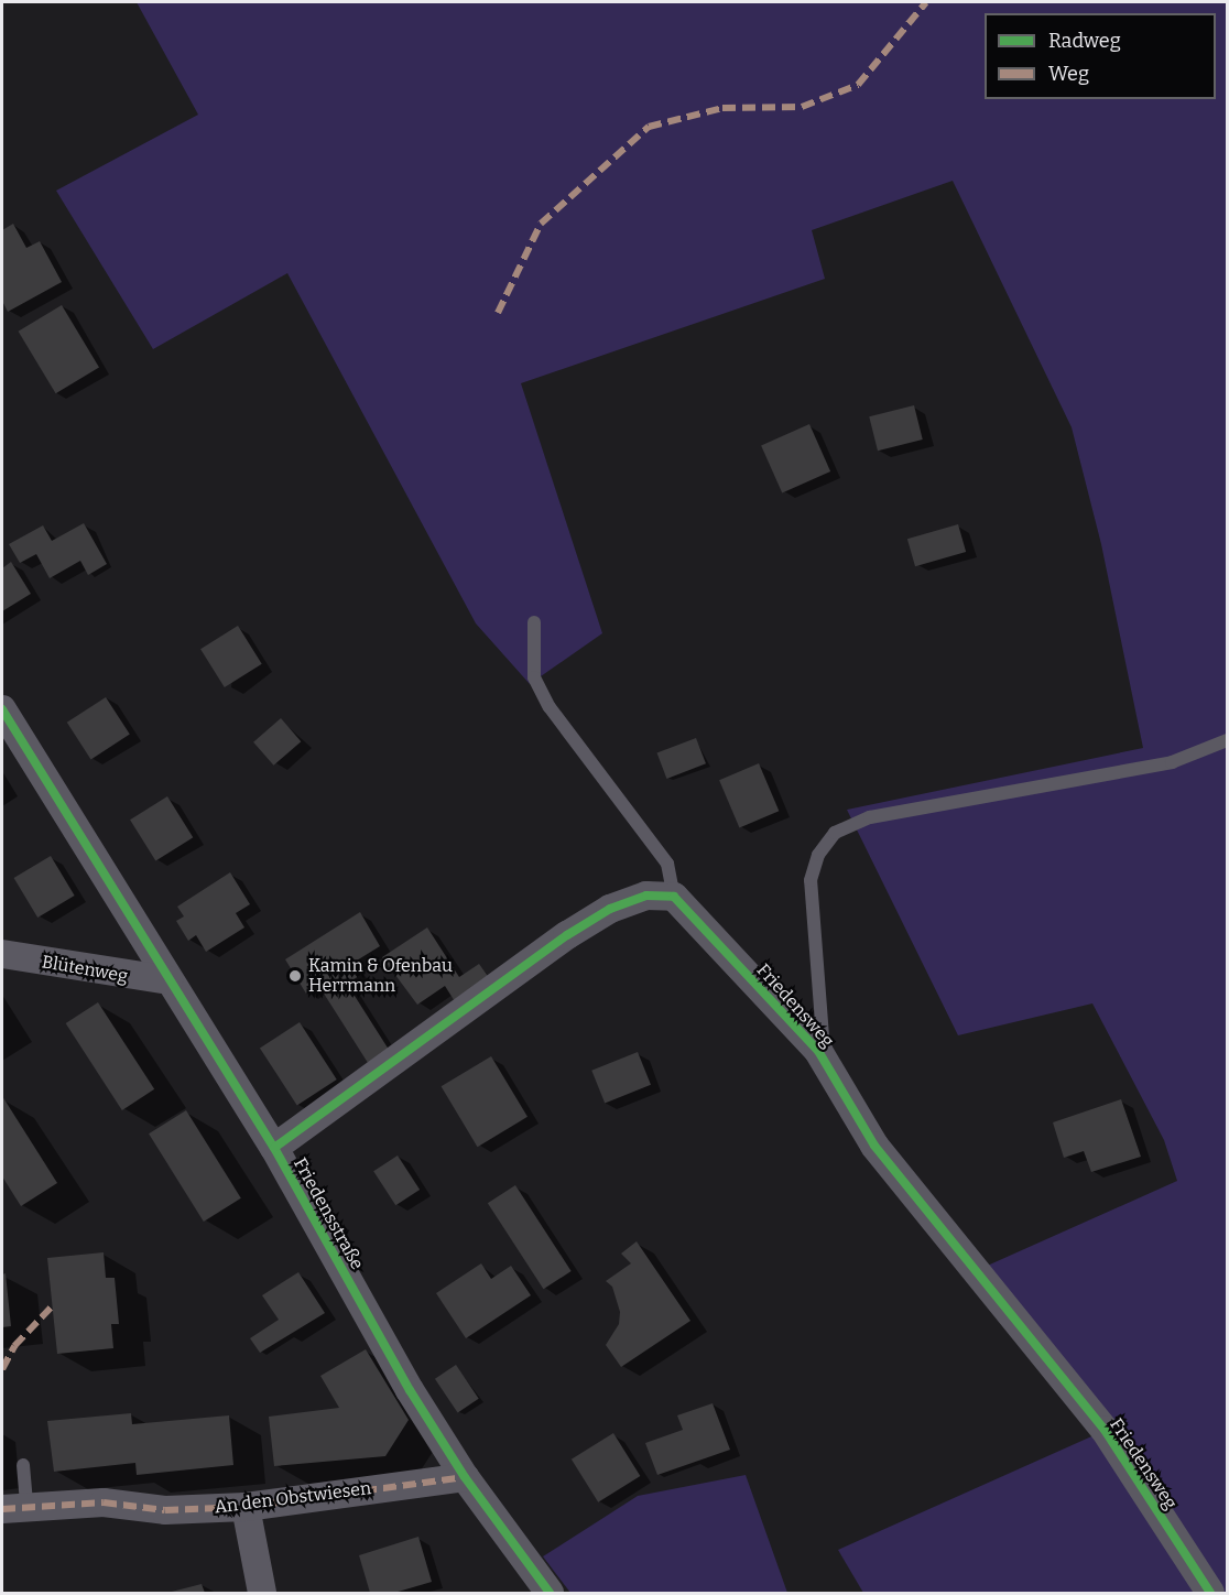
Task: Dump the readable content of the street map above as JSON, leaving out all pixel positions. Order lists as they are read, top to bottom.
{
  "streets": {
    "street": [
      "Blütenweg",
      "Friedensweg",
      "Friedensstraße",
      "An den Obstwiesen"
    ]
  },
  "crossings": [
    ["Blütenweg", "Friedensstraße"],
    ["Friedensstraße", "An den Obstwiesen"]
  ],
  "places": ["Kamin & Ofenbau Herrmann"],
  "legend": ["Radweg", "Weg"]
}
